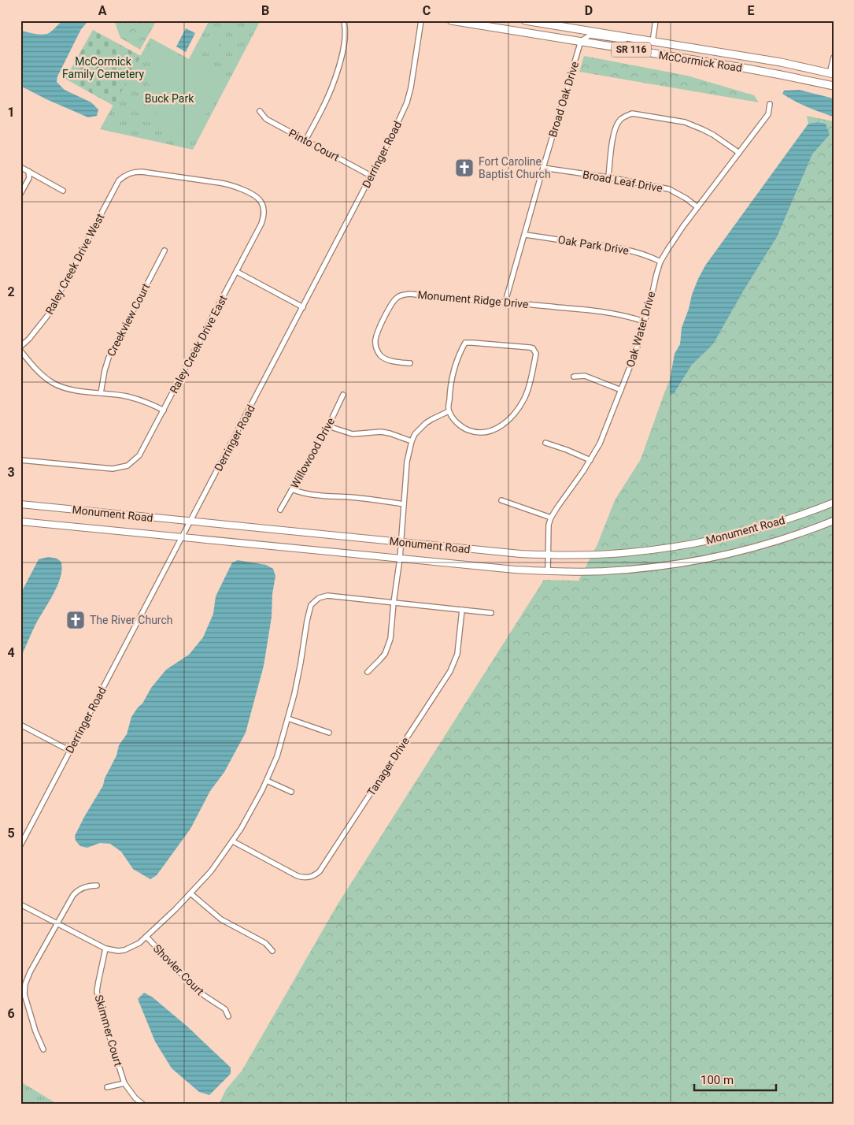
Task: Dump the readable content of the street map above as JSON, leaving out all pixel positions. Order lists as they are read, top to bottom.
{
  "streets": {
    "main road": ["SR 116", "McCormick Road", "Monument Road"],
    "street": [
      "Broad Oak Drive",
      "Pinto Court",
      "Derringer Road",
      "Broad Leaf Drive",
      "Oak Park Drive",
      "Raley Creek Drive West",
      "Monument Ridge Drive",
      "Creekview Court",
      "Oak Water Drive",
      "Raley Creek Drive East",
      "Willowood Drive",
      "Tanager Drive",
      "Shovler Court",
      "Skimmer Court"
    ]
  },
  "crossings": [
    ["McCormick Road", "Broad Oak Drive"],
    ["Broad Oak Drive", "Broad Leaf Drive"],
    ["Broad Oak Drive", "Oak Park Drive"],
    ["Broad Oak Drive", "Monument Ridge Drive"],
    ["Pinto Court", "Derringer Road"],
    ["Derringer Road", "Monument Road"],
    ["Broad Leaf Drive", "Oak Water Drive"],
    ["Oak Park Drive", "Oak Water Drive"],
    ["Raley Creek Drive West", "Raley Creek Drive East"],
    ["Monument Ridge Drive", "Oak Water Drive"],
    ["Oak Water Drive", "Monument Road"]
  ],
  "parks": ["McCormick Family Cemetery", "Buck Park"],
  "places": {
    "church": ["Fort Caroline Baptist Church", "The River Church"]
  },
  "scale_bar": "100 m",
  "grid": {
    "columns": [
      "A",
      "B",
      "C",
      "D",
      "E"
    ],
    "rows": [
      "1",
      "2",
      "3",
      "4",
      "5",
      "6"
    ]
  }
}
